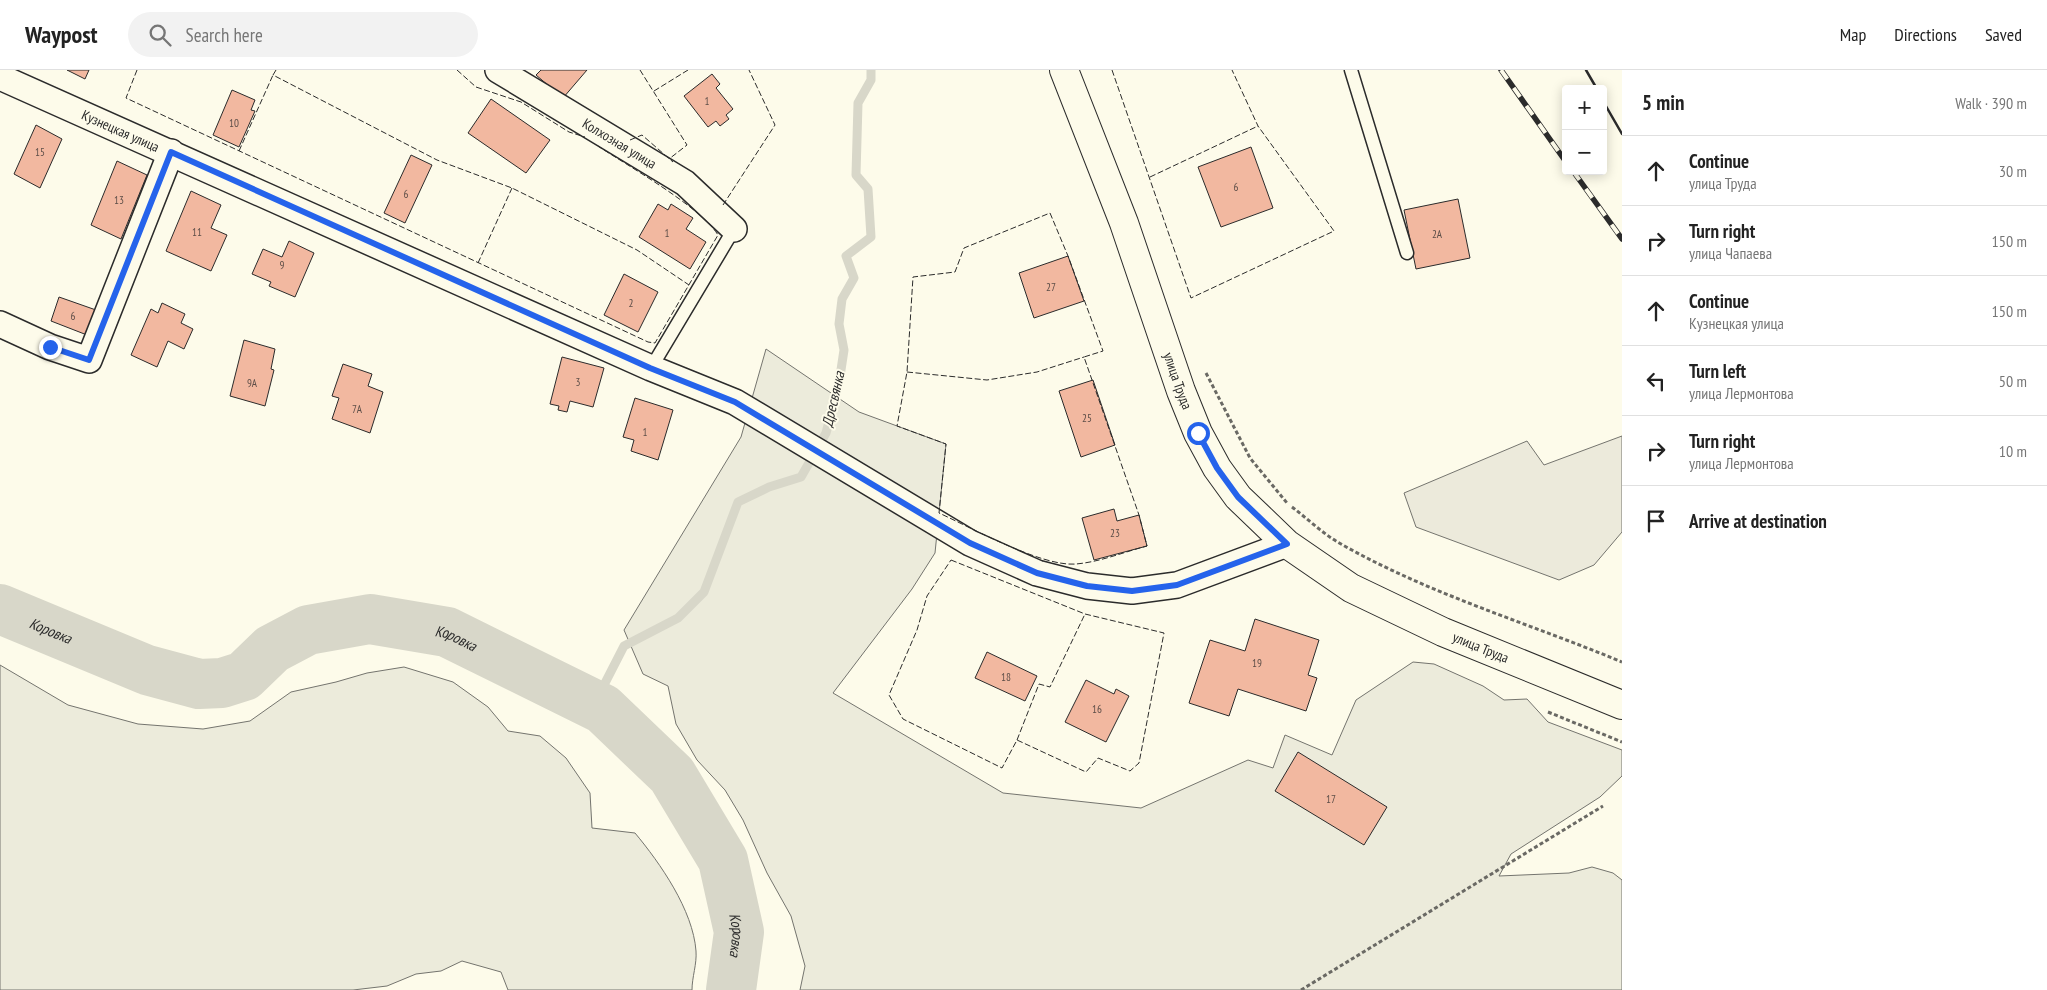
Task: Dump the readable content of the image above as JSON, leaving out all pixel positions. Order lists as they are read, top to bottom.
{
  "streets": {
    "street": ["Кузнецкая улица", "Колхозная улица", "улица Труда"]
  },
  "crossings": [
    ["Кузнецкая улица", "улица Труда"]
  ],
  "water": ["Дресвянка", "Коровка"],
  "house_numbers": [
    "1",
    "10",
    "15",
    "6",
    "6",
    "13",
    "11",
    "1",
    "2А",
    "9",
    "27",
    "2",
    "6",
    "3",
    "9А",
    "7А",
    "25",
    "1",
    "23",
    "19",
    "18",
    "16",
    "17"
  ],
  "page": {
    "header": "Waypost",
    "search": "Search here",
    "nav": ["Map", "Directions", "Saved"],
    "heading": ["5 min", "Walk · 390 m"],
    "map_buttons": ["+", "−"],
    "list": [
      ["Continue", "улица Труда", "30 m"],
      ["Turn right", "улица Чапаева", "150 m"],
      ["Continue", "Кузнецкая улица", "150 m"],
      ["Turn left", "улица Лермонтова", "50 m"],
      ["Turn right", "улица Лермонтова", "10 m"],
      "Arrive at destination"
    ]
  }
}
